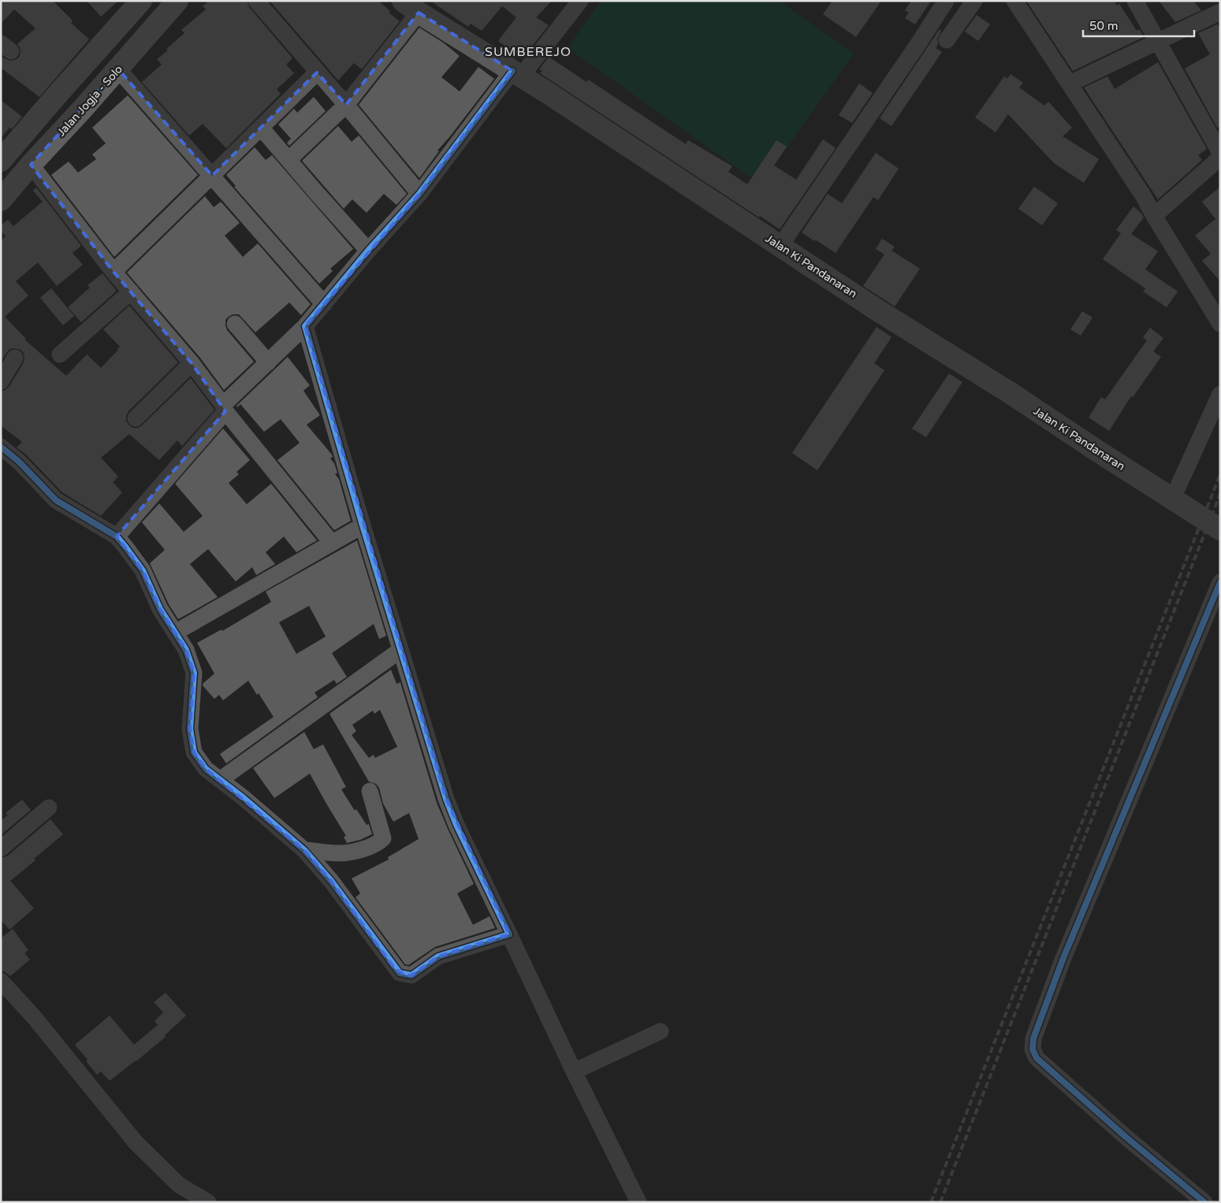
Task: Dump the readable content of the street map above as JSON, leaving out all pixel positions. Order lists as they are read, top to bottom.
{
  "streets": {
    "highway": ["Jalan Jogja - Solo"],
    "main road": ["Jalan Ki Pandanaran"]
  },
  "districts": ["SUMBEREJO"],
  "scale_bar": "50 m"
}
